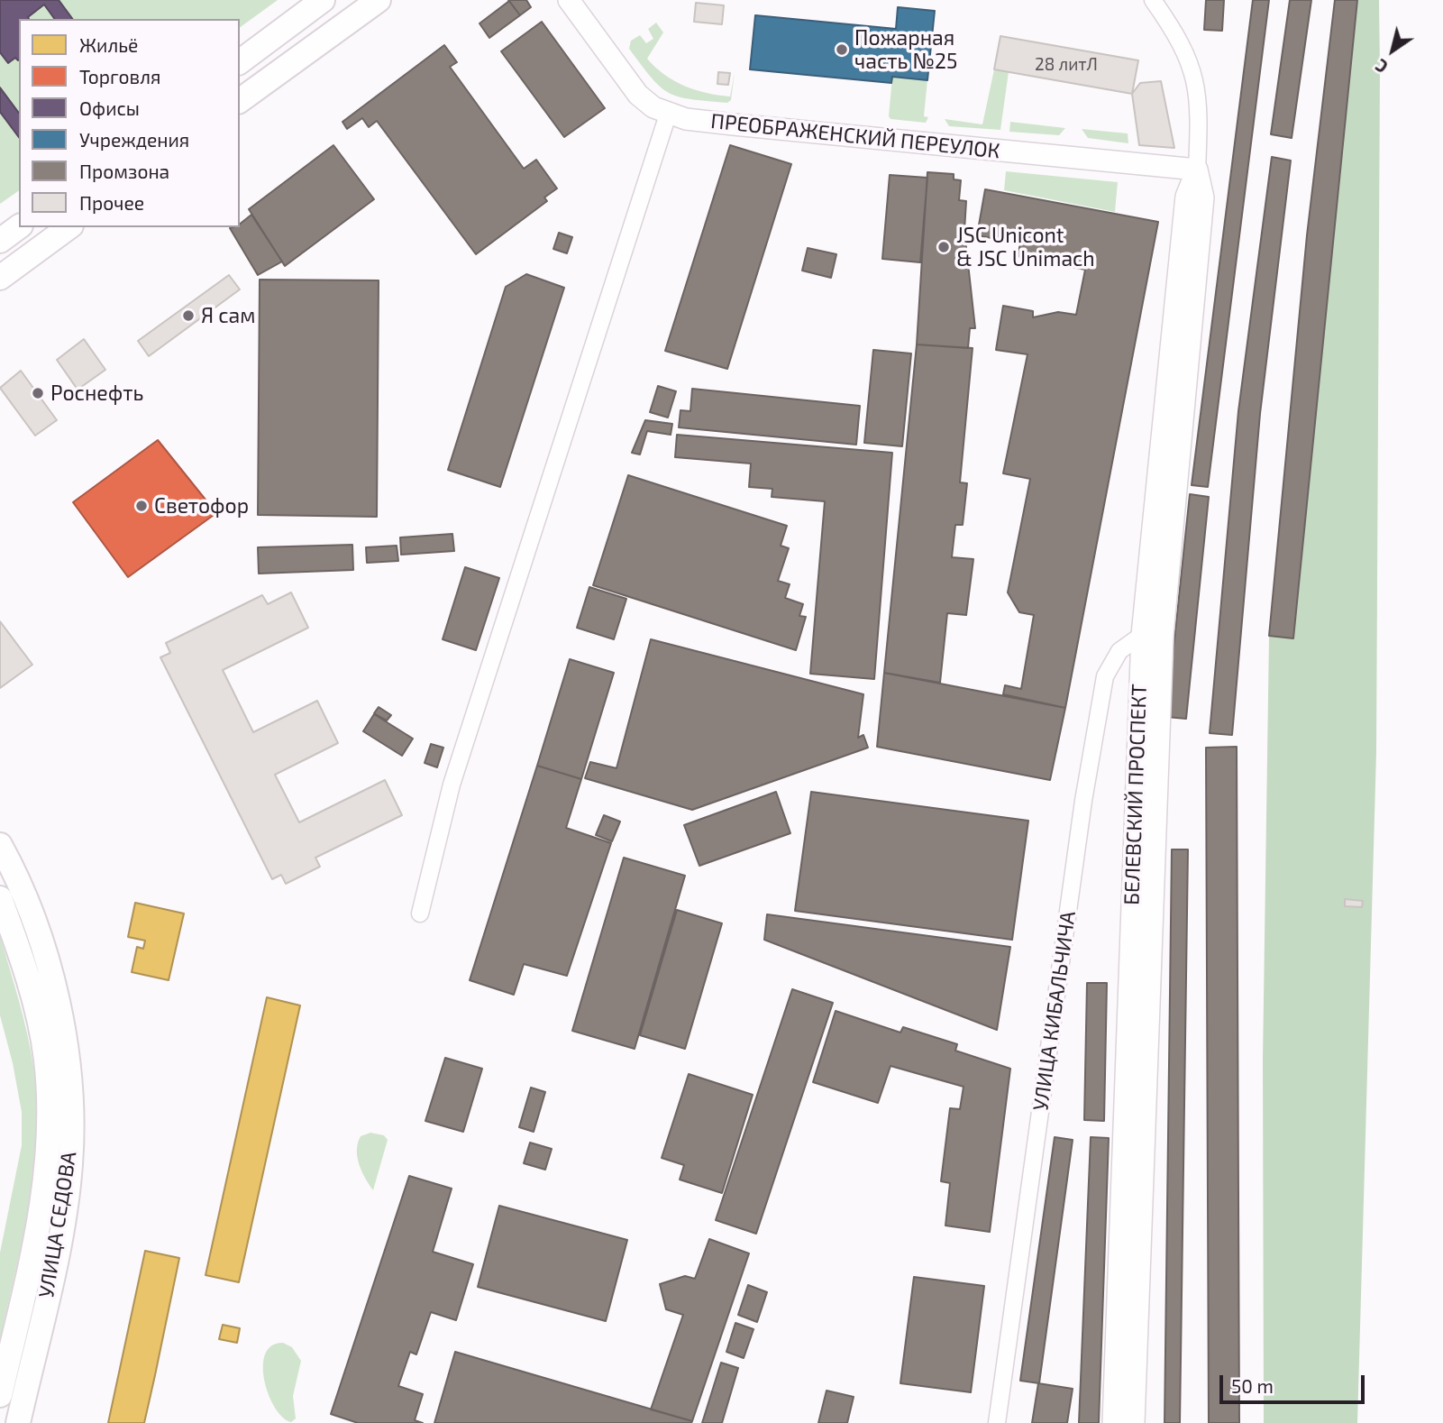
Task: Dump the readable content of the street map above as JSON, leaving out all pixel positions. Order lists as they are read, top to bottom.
{
  "streets": {
    "main road": ["УЛИЦА СЕДОВА"],
    "street": ["ПРЕОБРАЖЕНСКИЙ ПЕРЕУЛОК", "БЕЛЕВСКИЙ ПРОСПЕКТ", "УЛИЦА КИБАЛЬЧИЧА"]
  },
  "crossings": [
    ["ПРЕОБРАЖЕНСКИЙ ПЕРЕУЛОК", "БЕЛЕВСКИЙ ПРОСПЕКТ"],
    ["БЕЛЕВСКИЙ ПРОСПЕКТ", "УЛИЦА КИБАЛЬЧИЧА"]
  ],
  "places": [
    "Пожарная часть №25",
    "JSC Unicont & JSC Unimach",
    "Я сам",
    "Роснефть",
    "Светофор"
  ],
  "house_numbers": ["28 литЛ"],
  "legend": [
    "Жильё",
    "Торговля",
    "Офисы",
    "Учреждения",
    "Промзона",
    "Прочее"
  ],
  "scale_bar": "50 m",
  "north": "bottom left"
}
